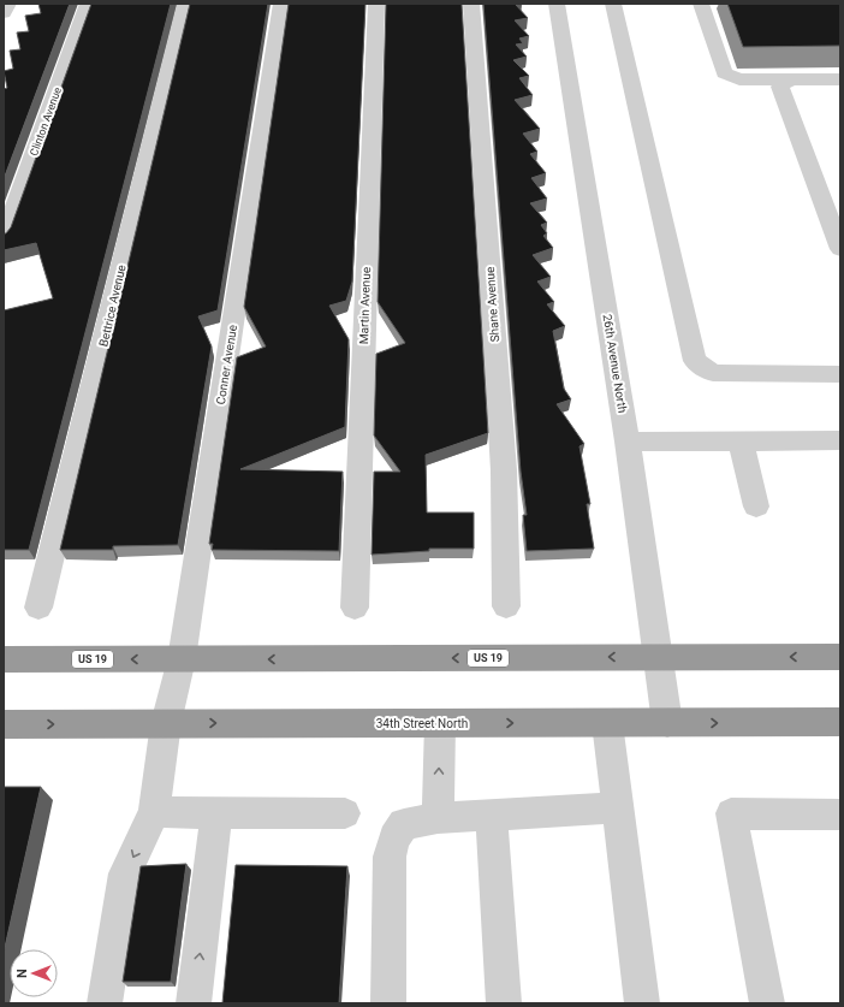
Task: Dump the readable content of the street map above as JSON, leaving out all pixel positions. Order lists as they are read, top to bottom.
{
  "streets": {
    "highway": ["US 19", "34th Street North"],
    "street": [
      "Clinton Avenue",
      "Shane Avenue",
      "Bettrice Avenue",
      "Martin Avenue",
      "26th Avenue North",
      "Conner Avenue"
    ]
  },
  "crossings": [
    ["26th Avenue North", "US 19"],
    ["26th Avenue North", "34th Street North"],
    ["Conner Avenue", "US 19"],
    ["Conner Avenue", "34th Street North"]
  ],
  "north": "left"
}
